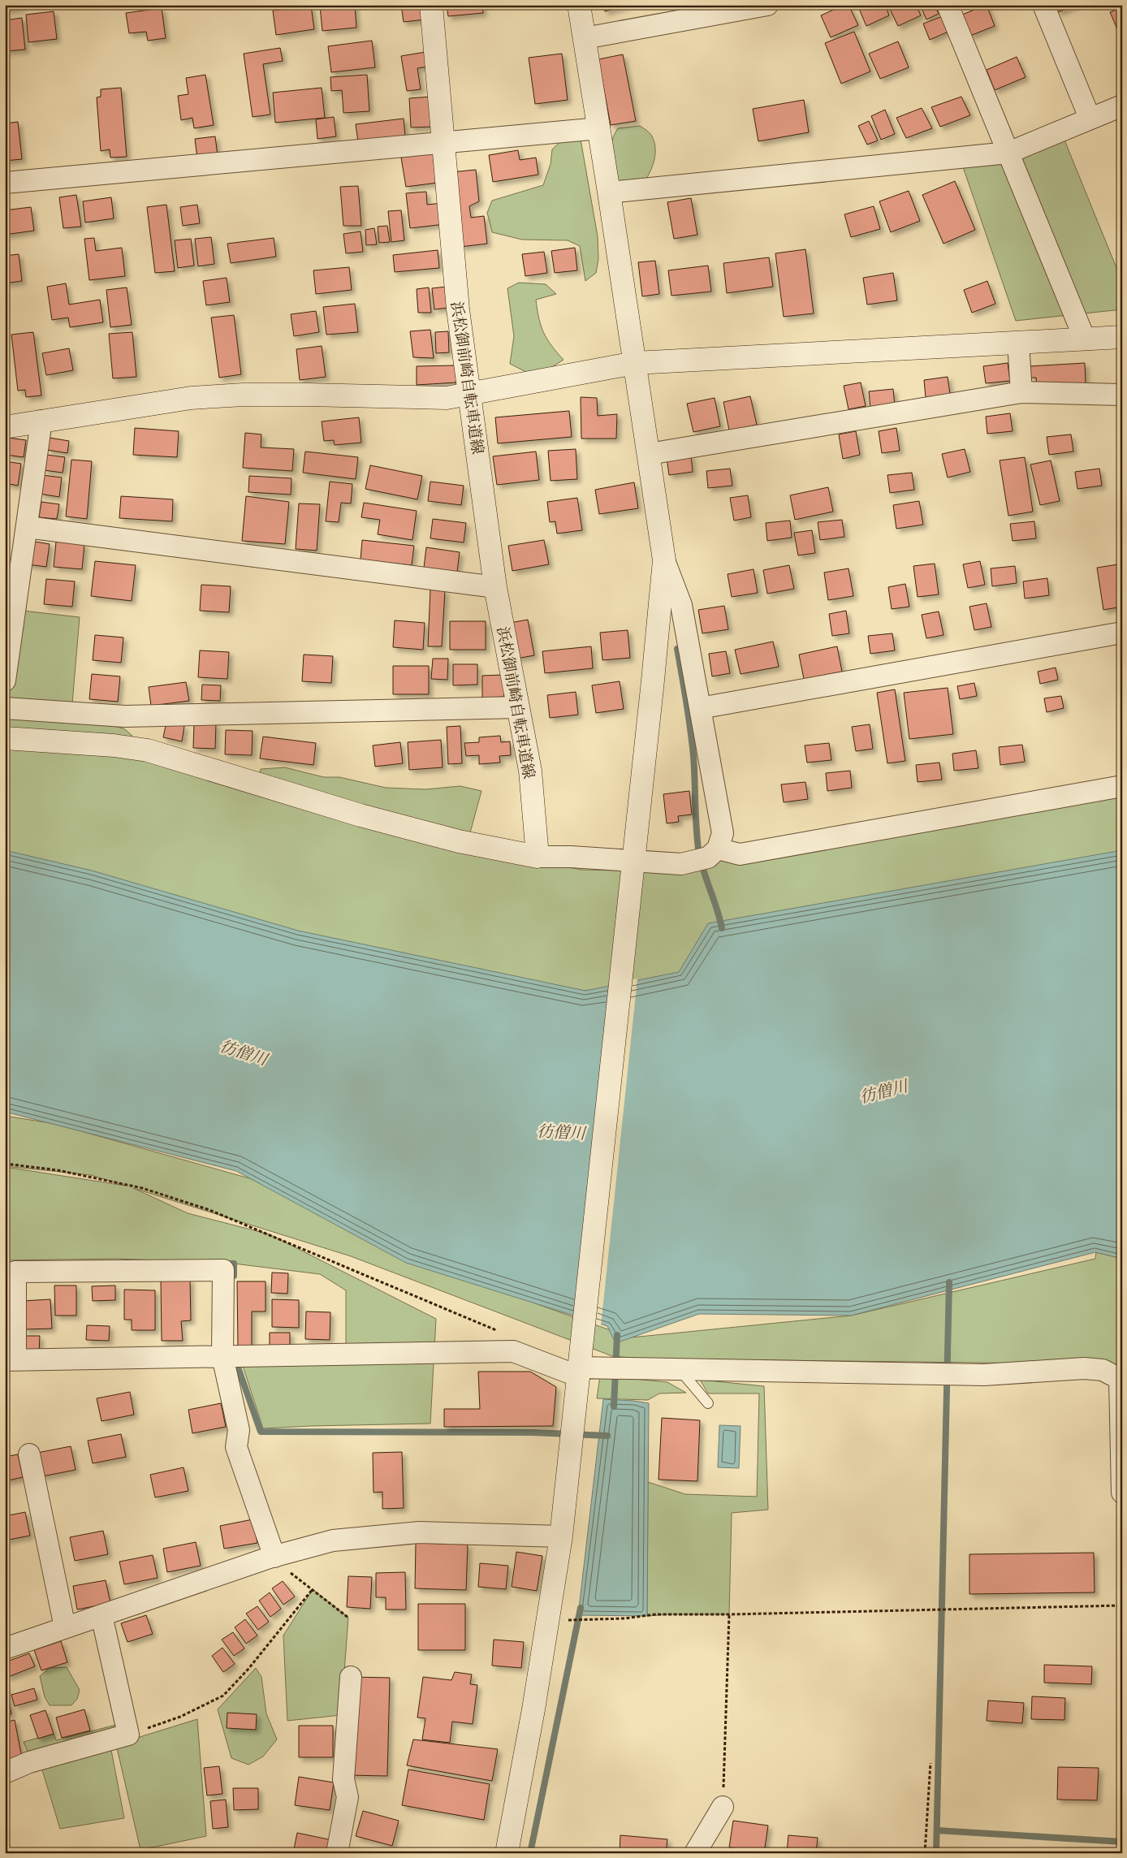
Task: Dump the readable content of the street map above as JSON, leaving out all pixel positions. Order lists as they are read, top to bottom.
{
  "streets": {
    "street": ["浜松御前崎自転車道線"]
  },
  "water": ["彷僧川"]
}
